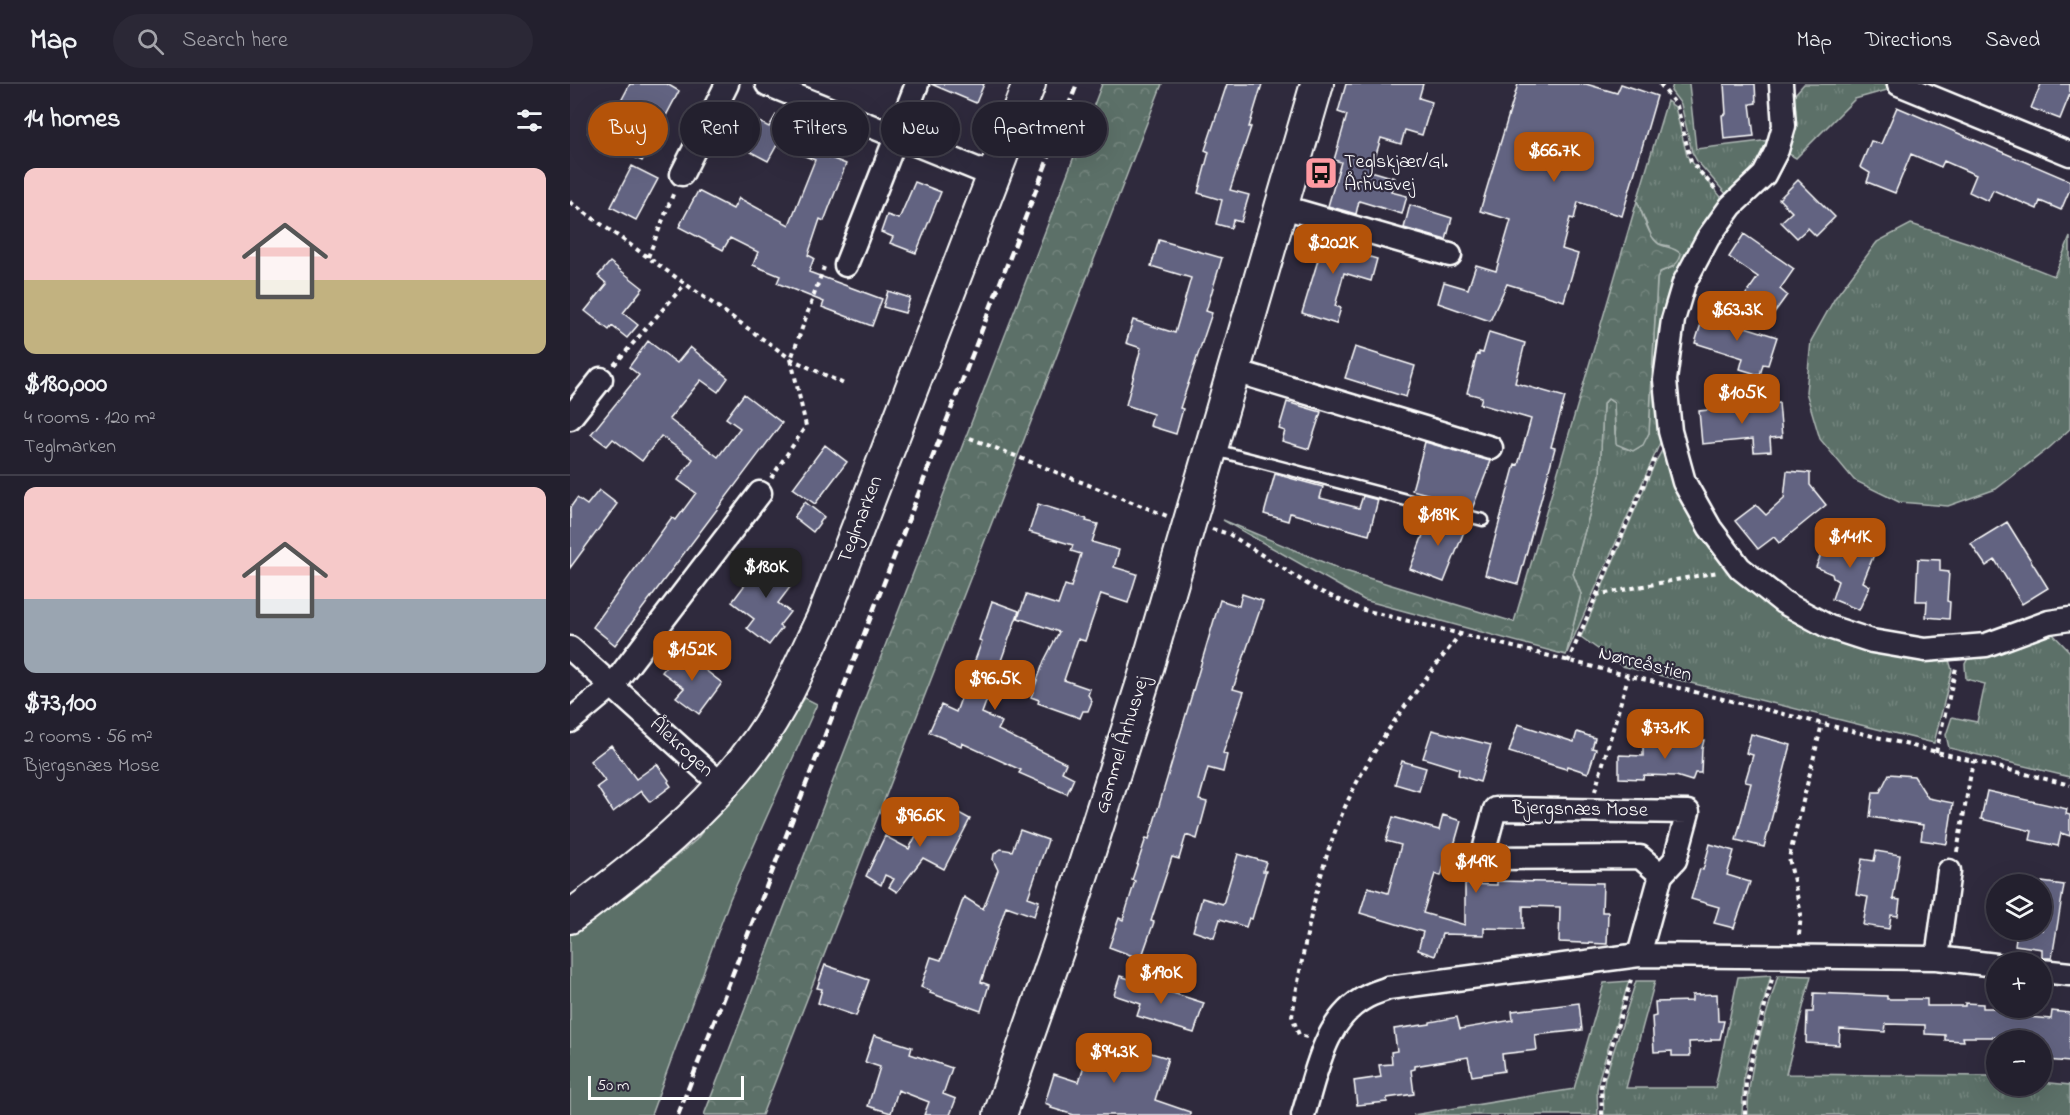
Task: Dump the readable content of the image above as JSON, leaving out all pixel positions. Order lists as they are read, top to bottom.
{
  "streets": {
    "street": [
      "Teglmarken",
      "Gammel Århusvej",
      "Ålekrogen",
      "Bjergsnæs Mose"
    ],
    "path": ["Nørreåstien"]
  },
  "crossings": [
    ["Teglmarken", "Ålekrogen"]
  ],
  "places": {
    "bus stop": ["Teglskjær/Gl. Århusvej"]
  },
  "scale_bar": "50 m",
  "page": {
    "header": "Map",
    "search": "Search here",
    "nav": ["Map", "Directions", "Saved"],
    "heading": "14 homes",
    "chip": [
      "Buy",
      "Rent",
      "Filters",
      "New",
      "Apartment"
    ],
    "price": [
      "$66.7K",
      "$202K",
      "$63.3K",
      "$105K",
      "$189K",
      "$141K",
      "$180K",
      "$152K",
      "$96.5K",
      "$73.1K",
      "$96.6K",
      "$149K",
      "$190K",
      "$94.3K"
    ],
    "list": [
      {
        "name": "$180,000",
        "note": "4 rooms · 120 m² · Teglmarken"
      },
      {
        "name": "$73,100",
        "note": "2 rooms · 56 m² · Bjergsnæs Mose"
      }
    ],
    "map_buttons": ["+", "−"],
    "scale": "50 m"
  }
}
